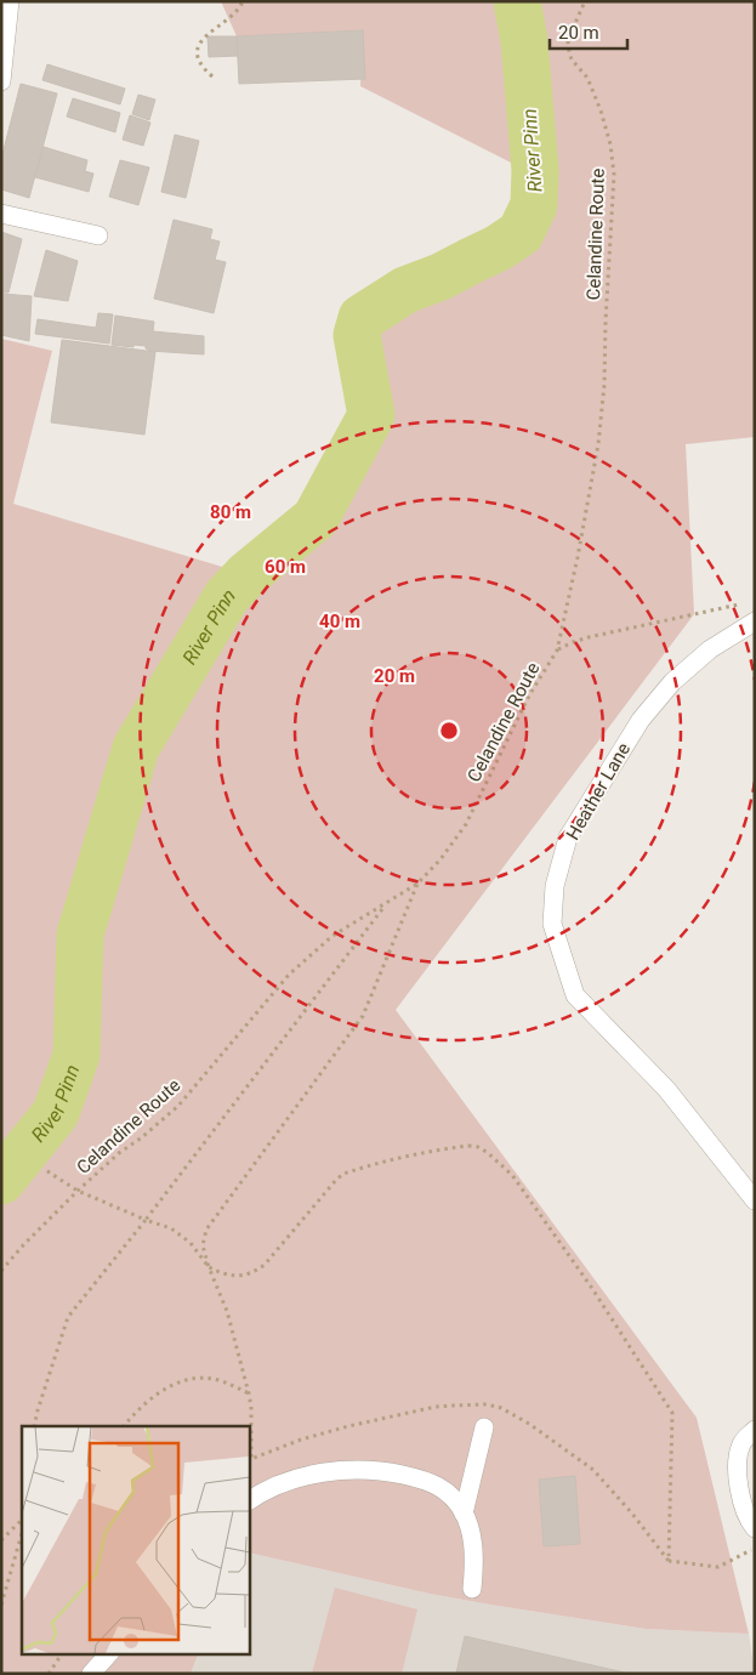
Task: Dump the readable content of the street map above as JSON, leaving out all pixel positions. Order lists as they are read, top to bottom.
{
  "streets": {
    "street": ["Heather Lane"],
    "path": ["Celandine Route"]
  },
  "water": ["River Pinn"],
  "scale_bar": "20 m",
  "rings": [
    "80 m",
    "60 m",
    "40 m",
    "20 m"
  ]
}
